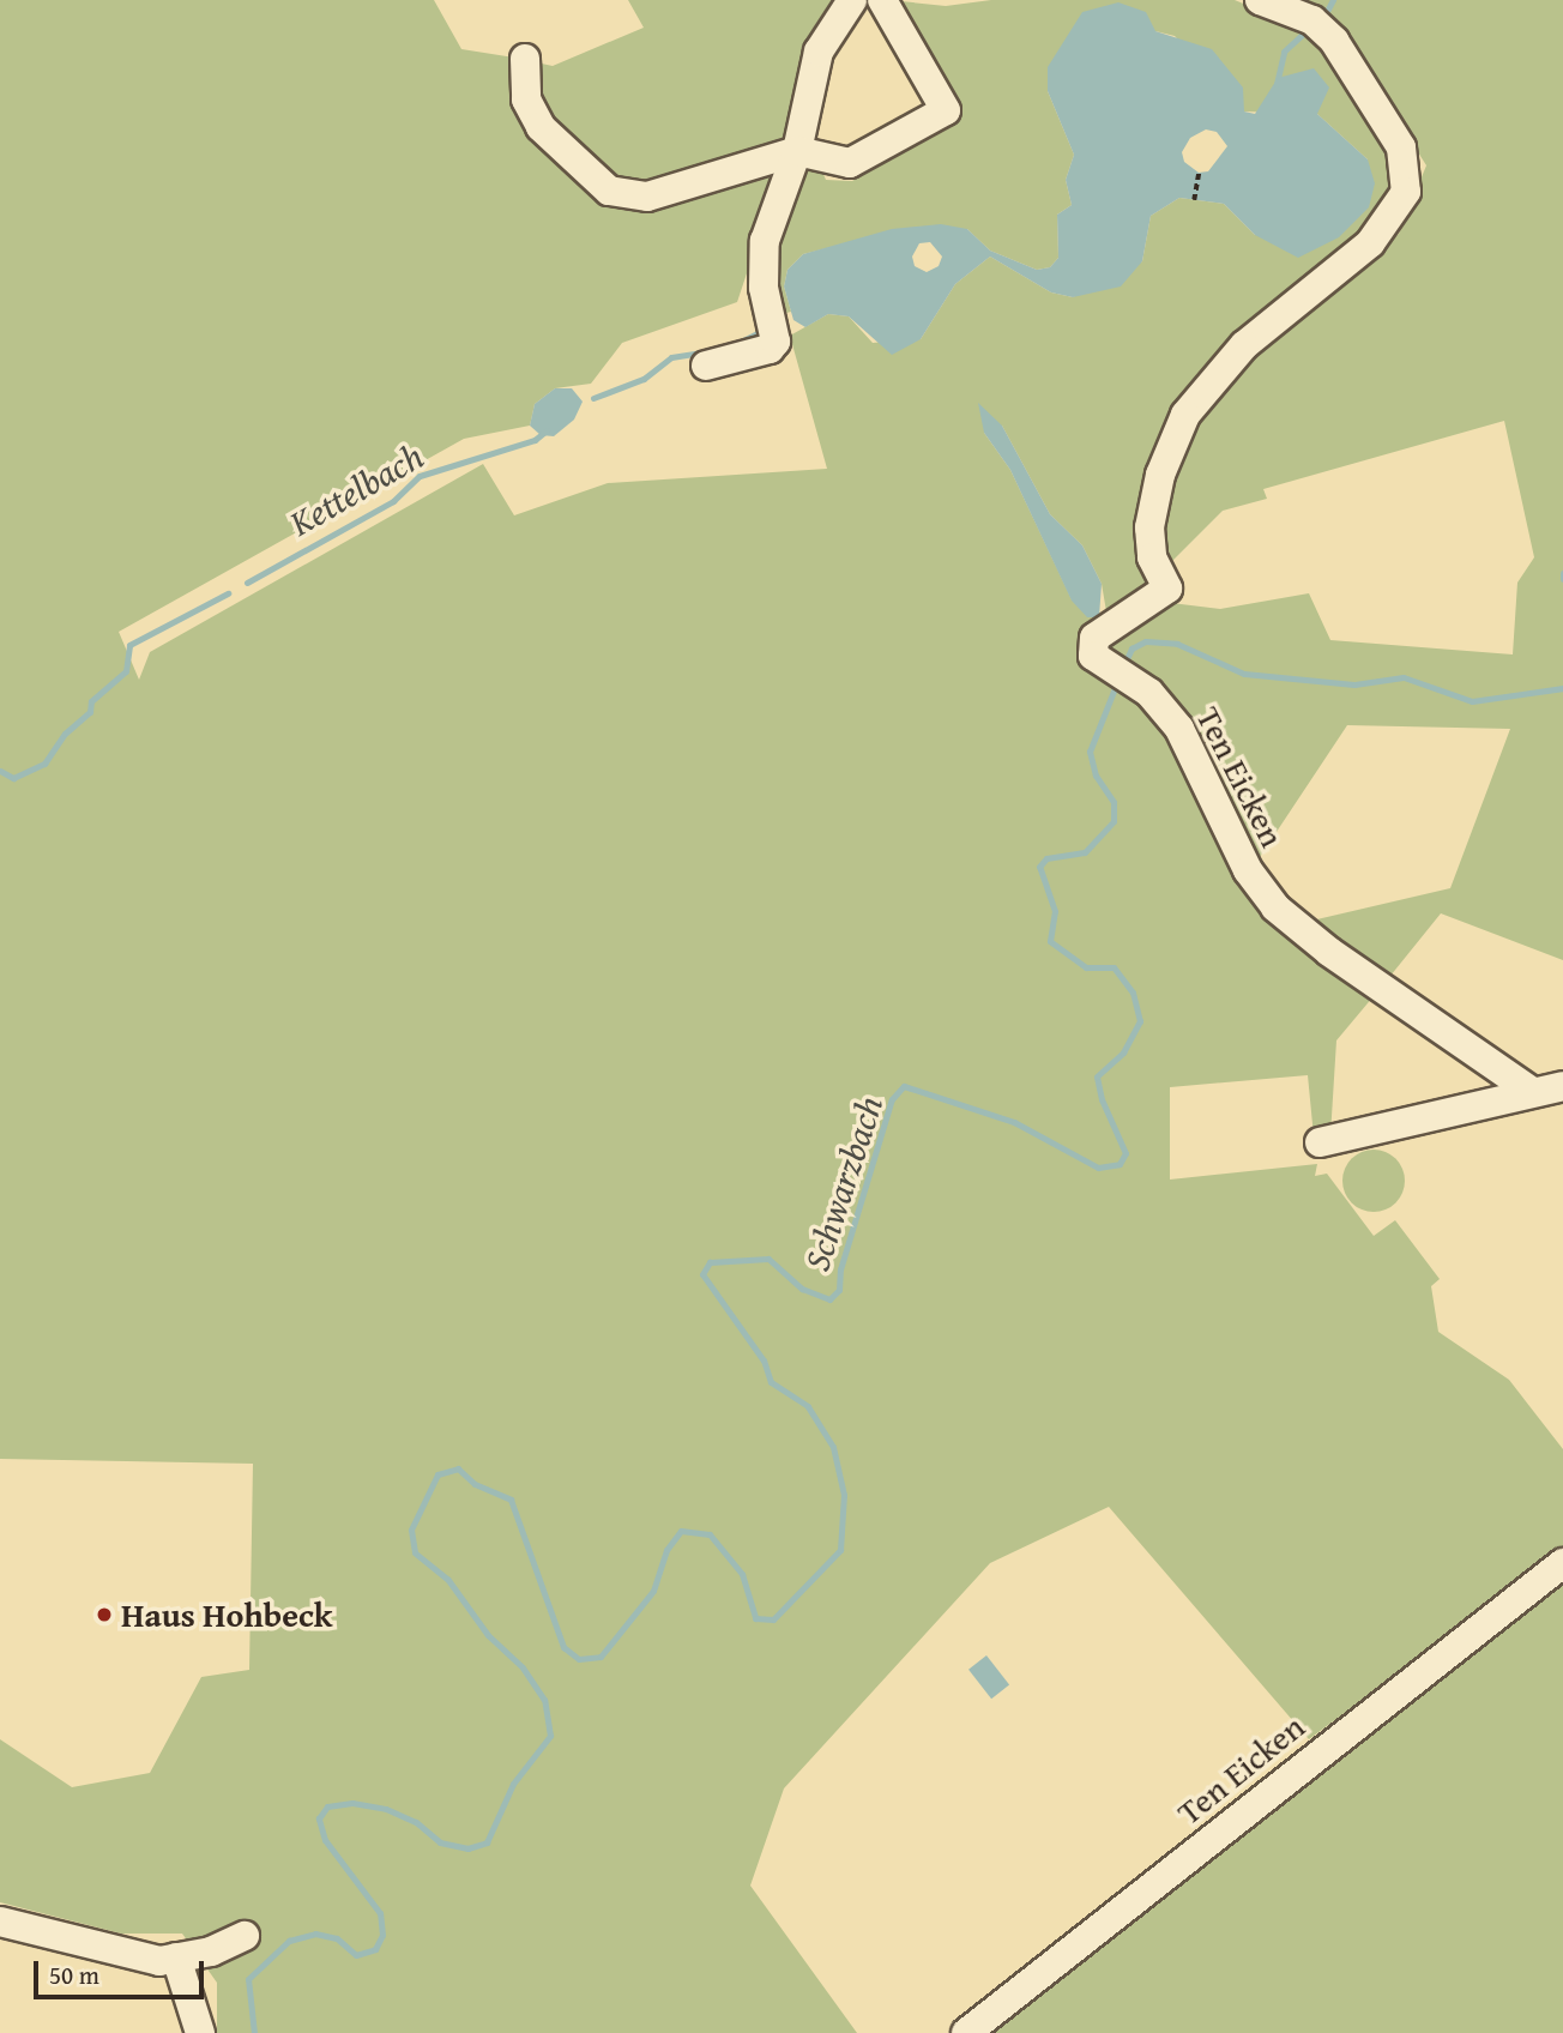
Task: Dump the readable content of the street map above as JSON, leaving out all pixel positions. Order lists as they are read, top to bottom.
{
  "streets": {
    "lane": ["Ten Eicken"]
  },
  "water": ["Kettelbach", "Schwarzbach"],
  "places": ["Haus Hohbeck"],
  "scale_bar": "50 m"
}
